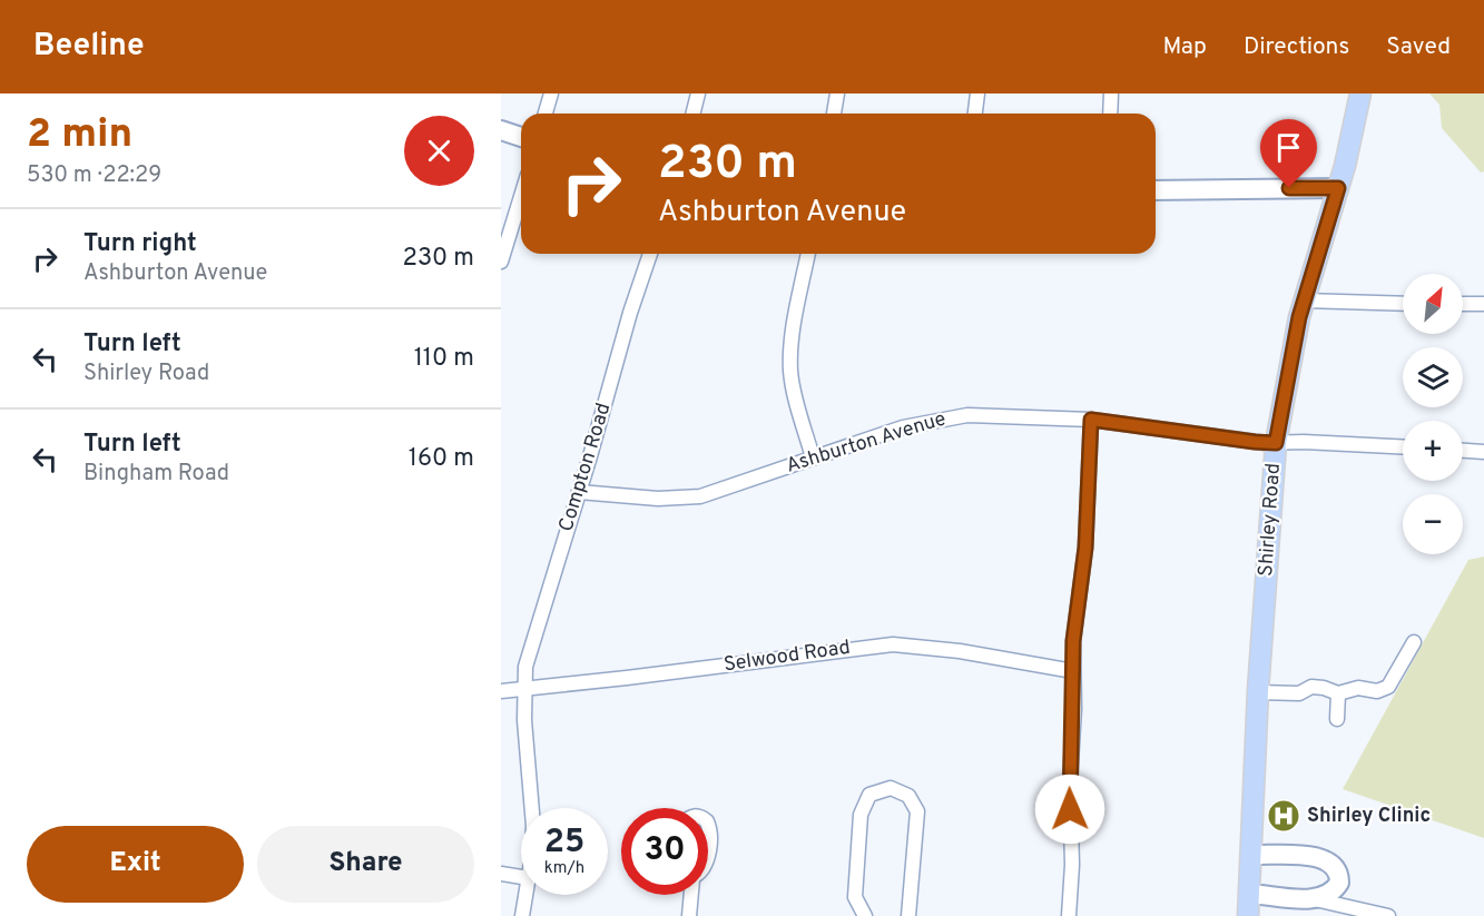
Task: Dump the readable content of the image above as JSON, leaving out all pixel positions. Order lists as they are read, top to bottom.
{
  "streets": {
    "main road": ["Shirley Road"],
    "street": ["Ashburton Avenue", "Compton Road", "Selwood Road"]
  },
  "crossings": [
    ["Ashburton Avenue", "Compton Road"],
    ["Ashburton Avenue", "Shirley Road"],
    ["Compton Road", "Selwood Road"]
  ],
  "places": {
    "hospital": ["Shirley Clinic"]
  },
  "north": "top right",
  "page": {
    "header": "Beeline",
    "nav": ["Map", "Directions", "Saved"],
    "heading": ["2 min", "530 m · 22:29"],
    "turn": ["230 m", "Ashburton Avenue"],
    "list": [
      {
        "name": "Turn right",
        "note": "Ashburton Avenue",
        "value": "230 m"
      },
      {
        "name": "Turn left",
        "note": "Shirley Road",
        "value": "110 m"
      },
      {
        "name": "Turn left",
        "note": "Bingham Road",
        "value": "160 m"
      }
    ],
    "map_buttons": ["+", "−"],
    "speed": "25 km/h",
    "limit": "30",
    "buttons": ["Exit", "Share"]
  }
}
